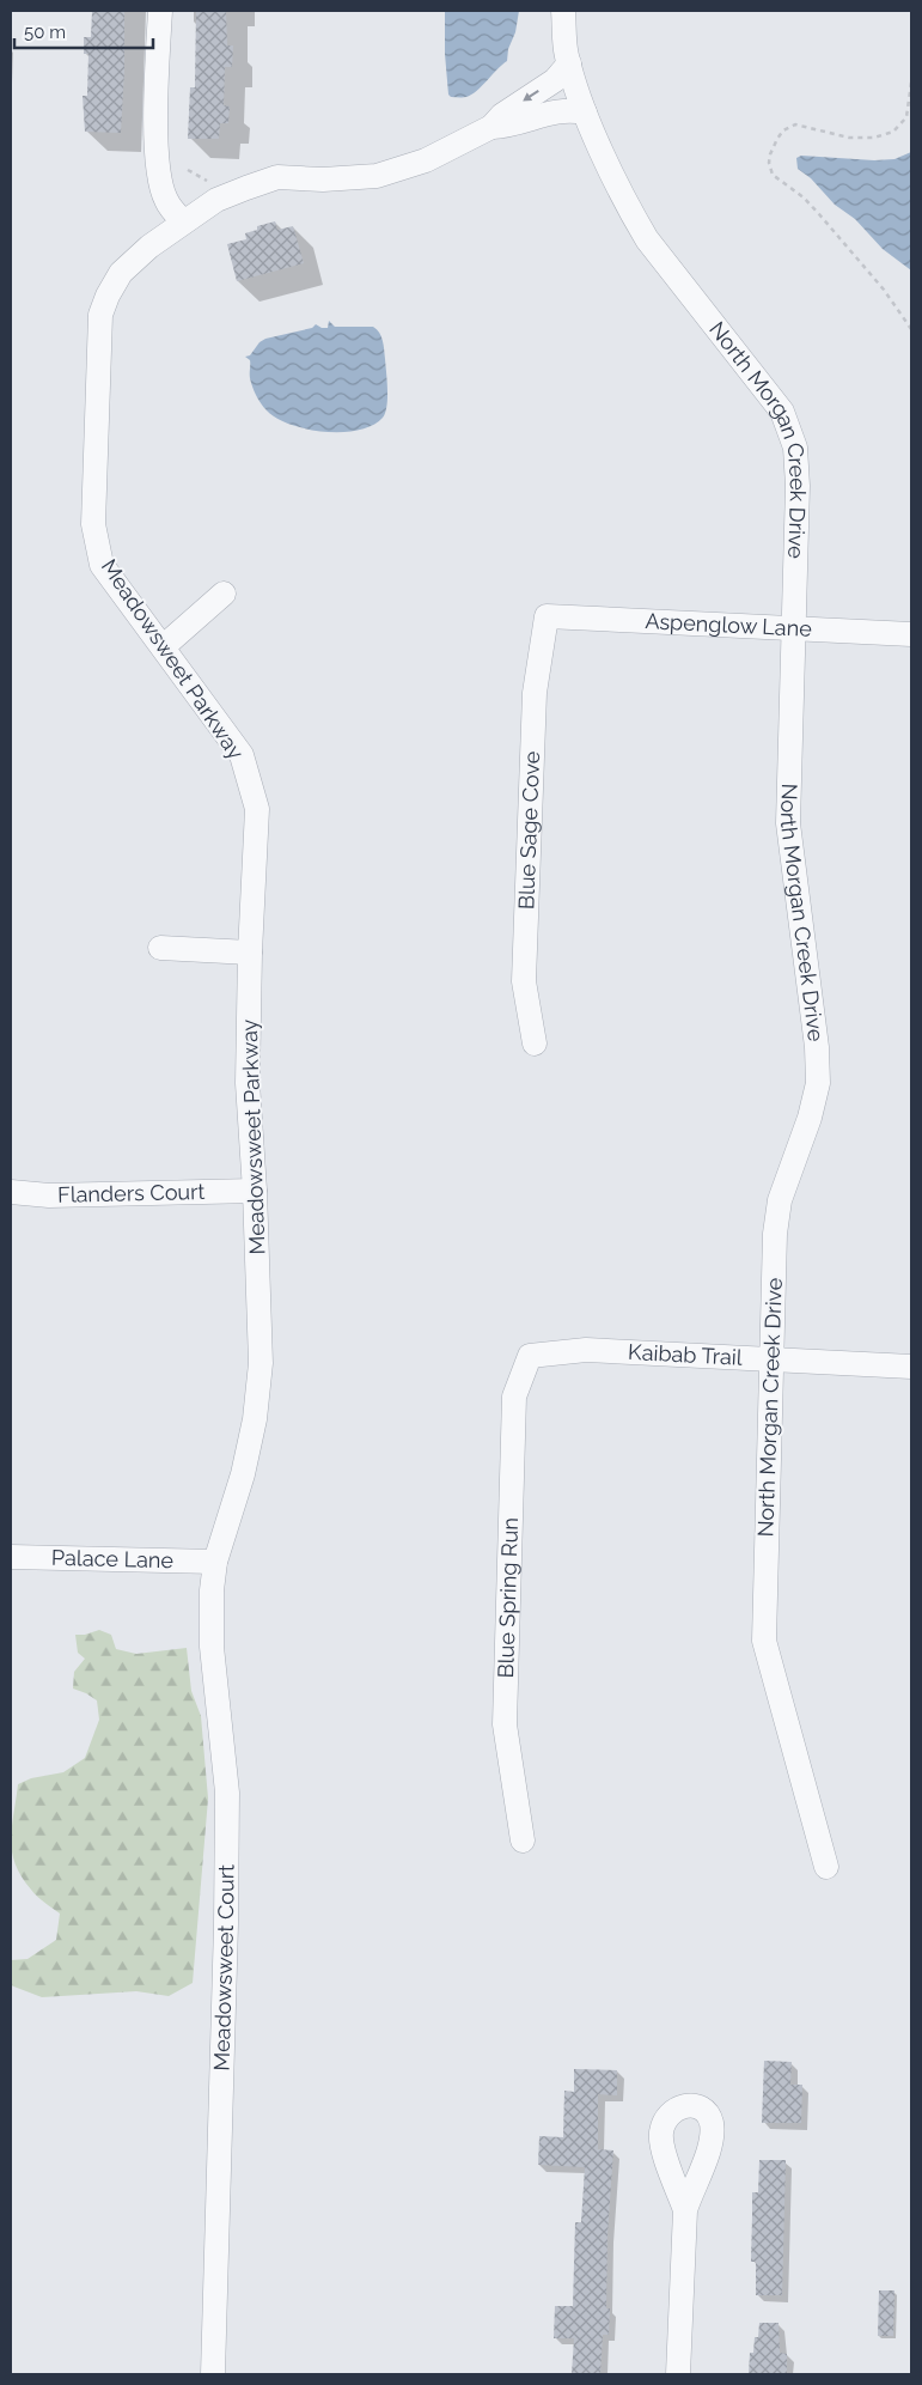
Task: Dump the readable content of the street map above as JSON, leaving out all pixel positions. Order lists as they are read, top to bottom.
{
  "streets": {
    "street": [
      "North Morgan Creek Drive",
      "Aspenglow Lane",
      "Meadowsweet Parkway",
      "Blue Sage Cove",
      "Flanders Court",
      "Kaibab Trail",
      "Palace Lane",
      "Blue Spring Run",
      "Meadowsweet Court"
    ]
  },
  "crossings": [
    ["North Morgan Creek Drive", "Aspenglow Lane"],
    ["North Morgan Creek Drive", "Meadowsweet Parkway"],
    ["North Morgan Creek Drive", "Kaibab Trail"],
    ["Aspenglow Lane", "Blue Sage Cove"],
    ["Meadowsweet Parkway", "Flanders Court"],
    ["Meadowsweet Parkway", "Palace Lane"],
    ["Meadowsweet Parkway", "Meadowsweet Court"],
    ["Kaibab Trail", "Blue Spring Run"],
    ["Palace Lane", "Meadowsweet Court"]
  ],
  "scale_bar": "50 m"
}
